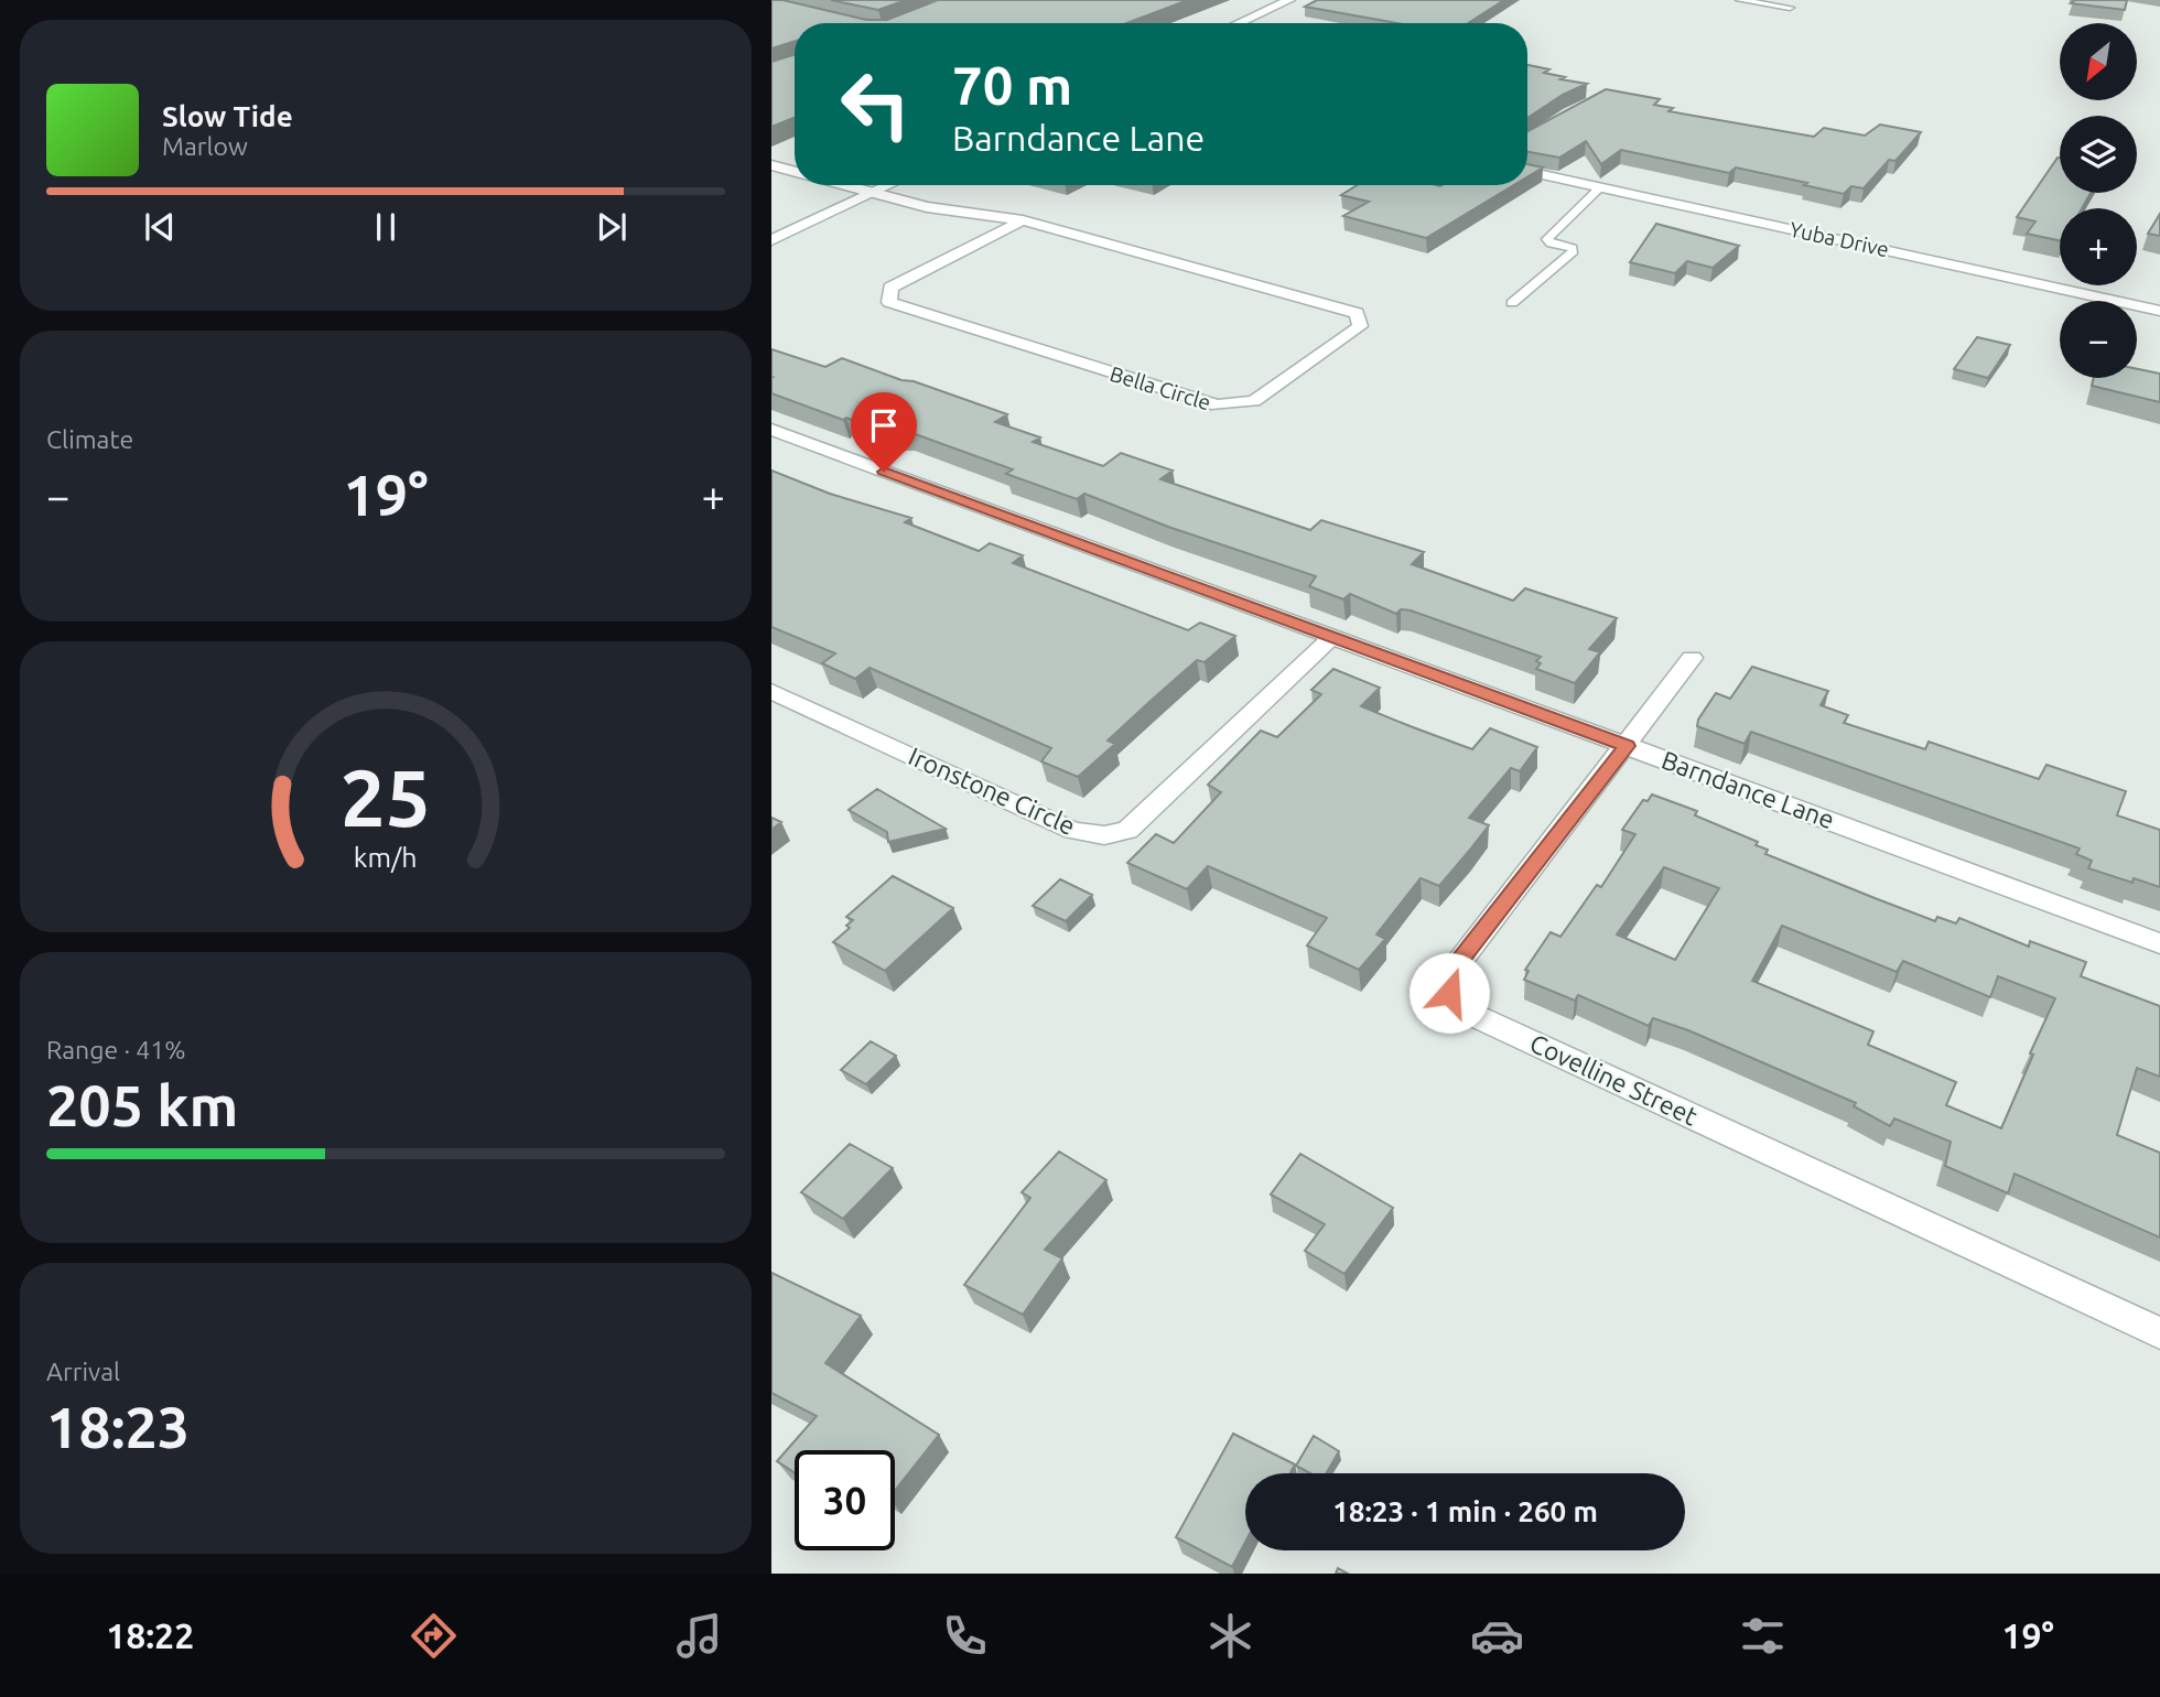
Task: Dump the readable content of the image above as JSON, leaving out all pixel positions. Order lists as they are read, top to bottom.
{
  "streets": {
    "street": [
      "Yuba Drive",
      "Bella Circle",
      "Barndance Lane",
      "Ironstone Circle",
      "Covelline Street"
    ]
  },
  "crossings": [
    ["Barndance Lane", "Ironstone Circle"],
    ["Barndance Lane", "Covelline Street"]
  ],
  "north": "bottom left",
  "page": {
    "map_buttons": ["+", "−"],
    "turn": ["70 m", "Barndance Lane"],
    "song": ["Slow Tide", "Marlow"],
    "tile": [
      "Climate",
      ["Range · 41%", "205 km"],
      ["Arrival", "18:23"]
    ],
    "heat": ["−", "19°", "+"],
    "limit": "30",
    "trip": "18:23 · 1 min · 260 m",
    "tabs": ["18:22", "19°"],
    "gauge": ["25", "km/h"]
  }
}
